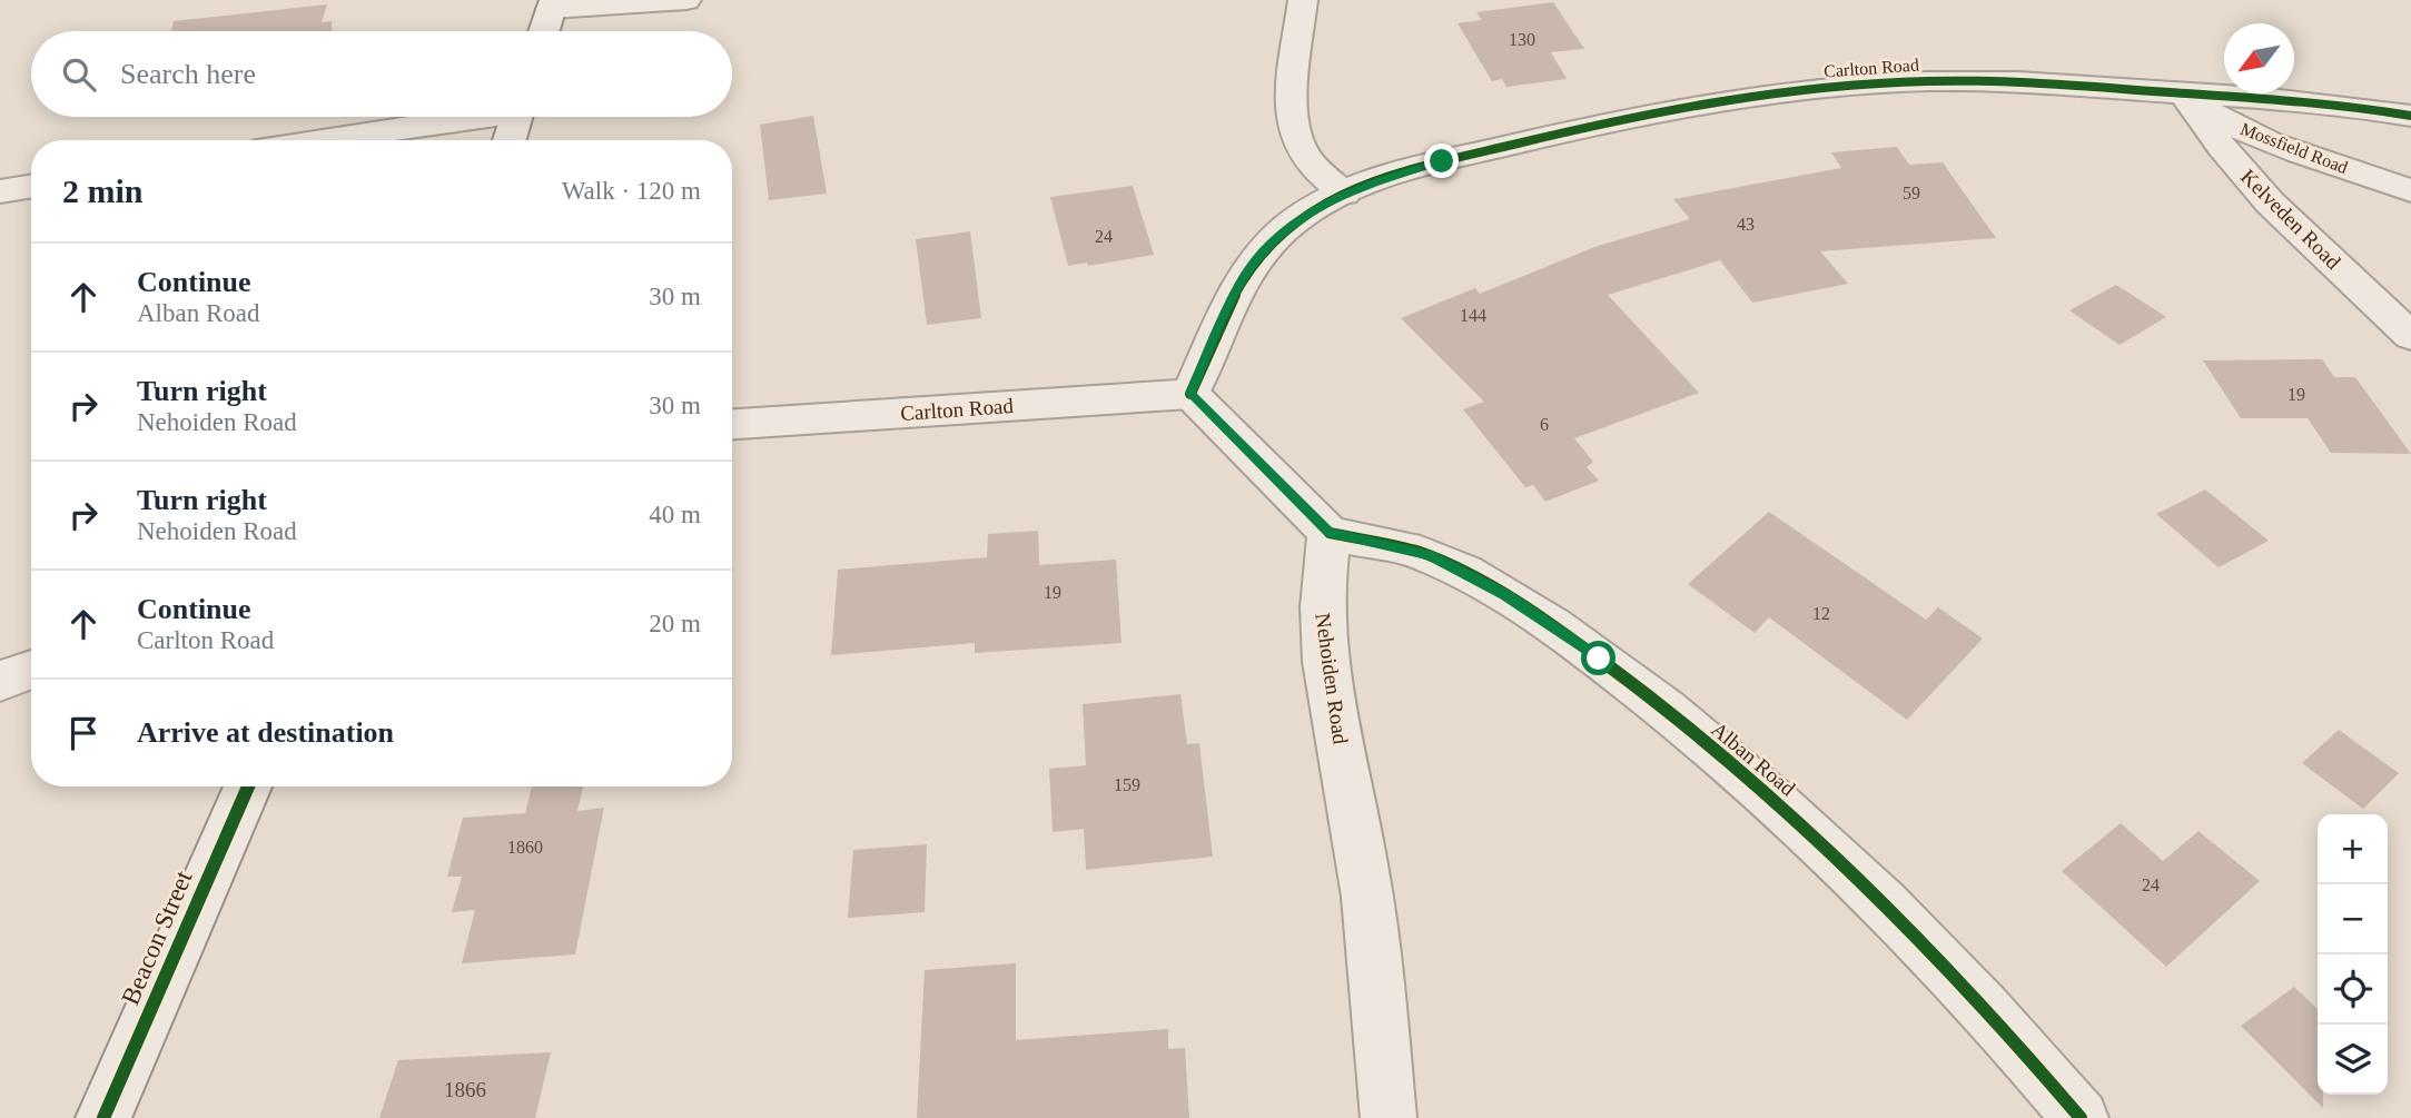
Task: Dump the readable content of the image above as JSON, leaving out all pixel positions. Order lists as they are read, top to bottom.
{
  "streets": {
    "street": [
      "Carlton Road",
      "Mossfield Road",
      "Kelveden Road",
      "Nehoiden Road",
      "Alban Road",
      "Beacon Street"
    ]
  },
  "crossings": [
    ["Carlton Road", "Mossfield Road"],
    ["Carlton Road", "Kelveden Road"],
    ["Mossfield Road", "Kelveden Road"],
    ["Nehoiden Road", "Alban Road"]
  ],
  "house_numbers": [
    "130",
    "59",
    "43",
    "24",
    "144",
    "19",
    "6",
    "19",
    "12",
    "159",
    "1860",
    "24",
    "1866"
  ],
  "north": "bottom left",
  "page": {
    "search": "Search here",
    "heading": ["2 min", "Walk · 120 m"],
    "list": [
      ["Continue", "Alban Road", "30 m"],
      ["Turn right", "Nehoiden Road", "30 m"],
      ["Turn right", "Nehoiden Road", "40 m"],
      ["Continue", "Carlton Road", "20 m"],
      "Arrive at destination"
    ],
    "map_buttons": ["+", "−"]
  }
}
